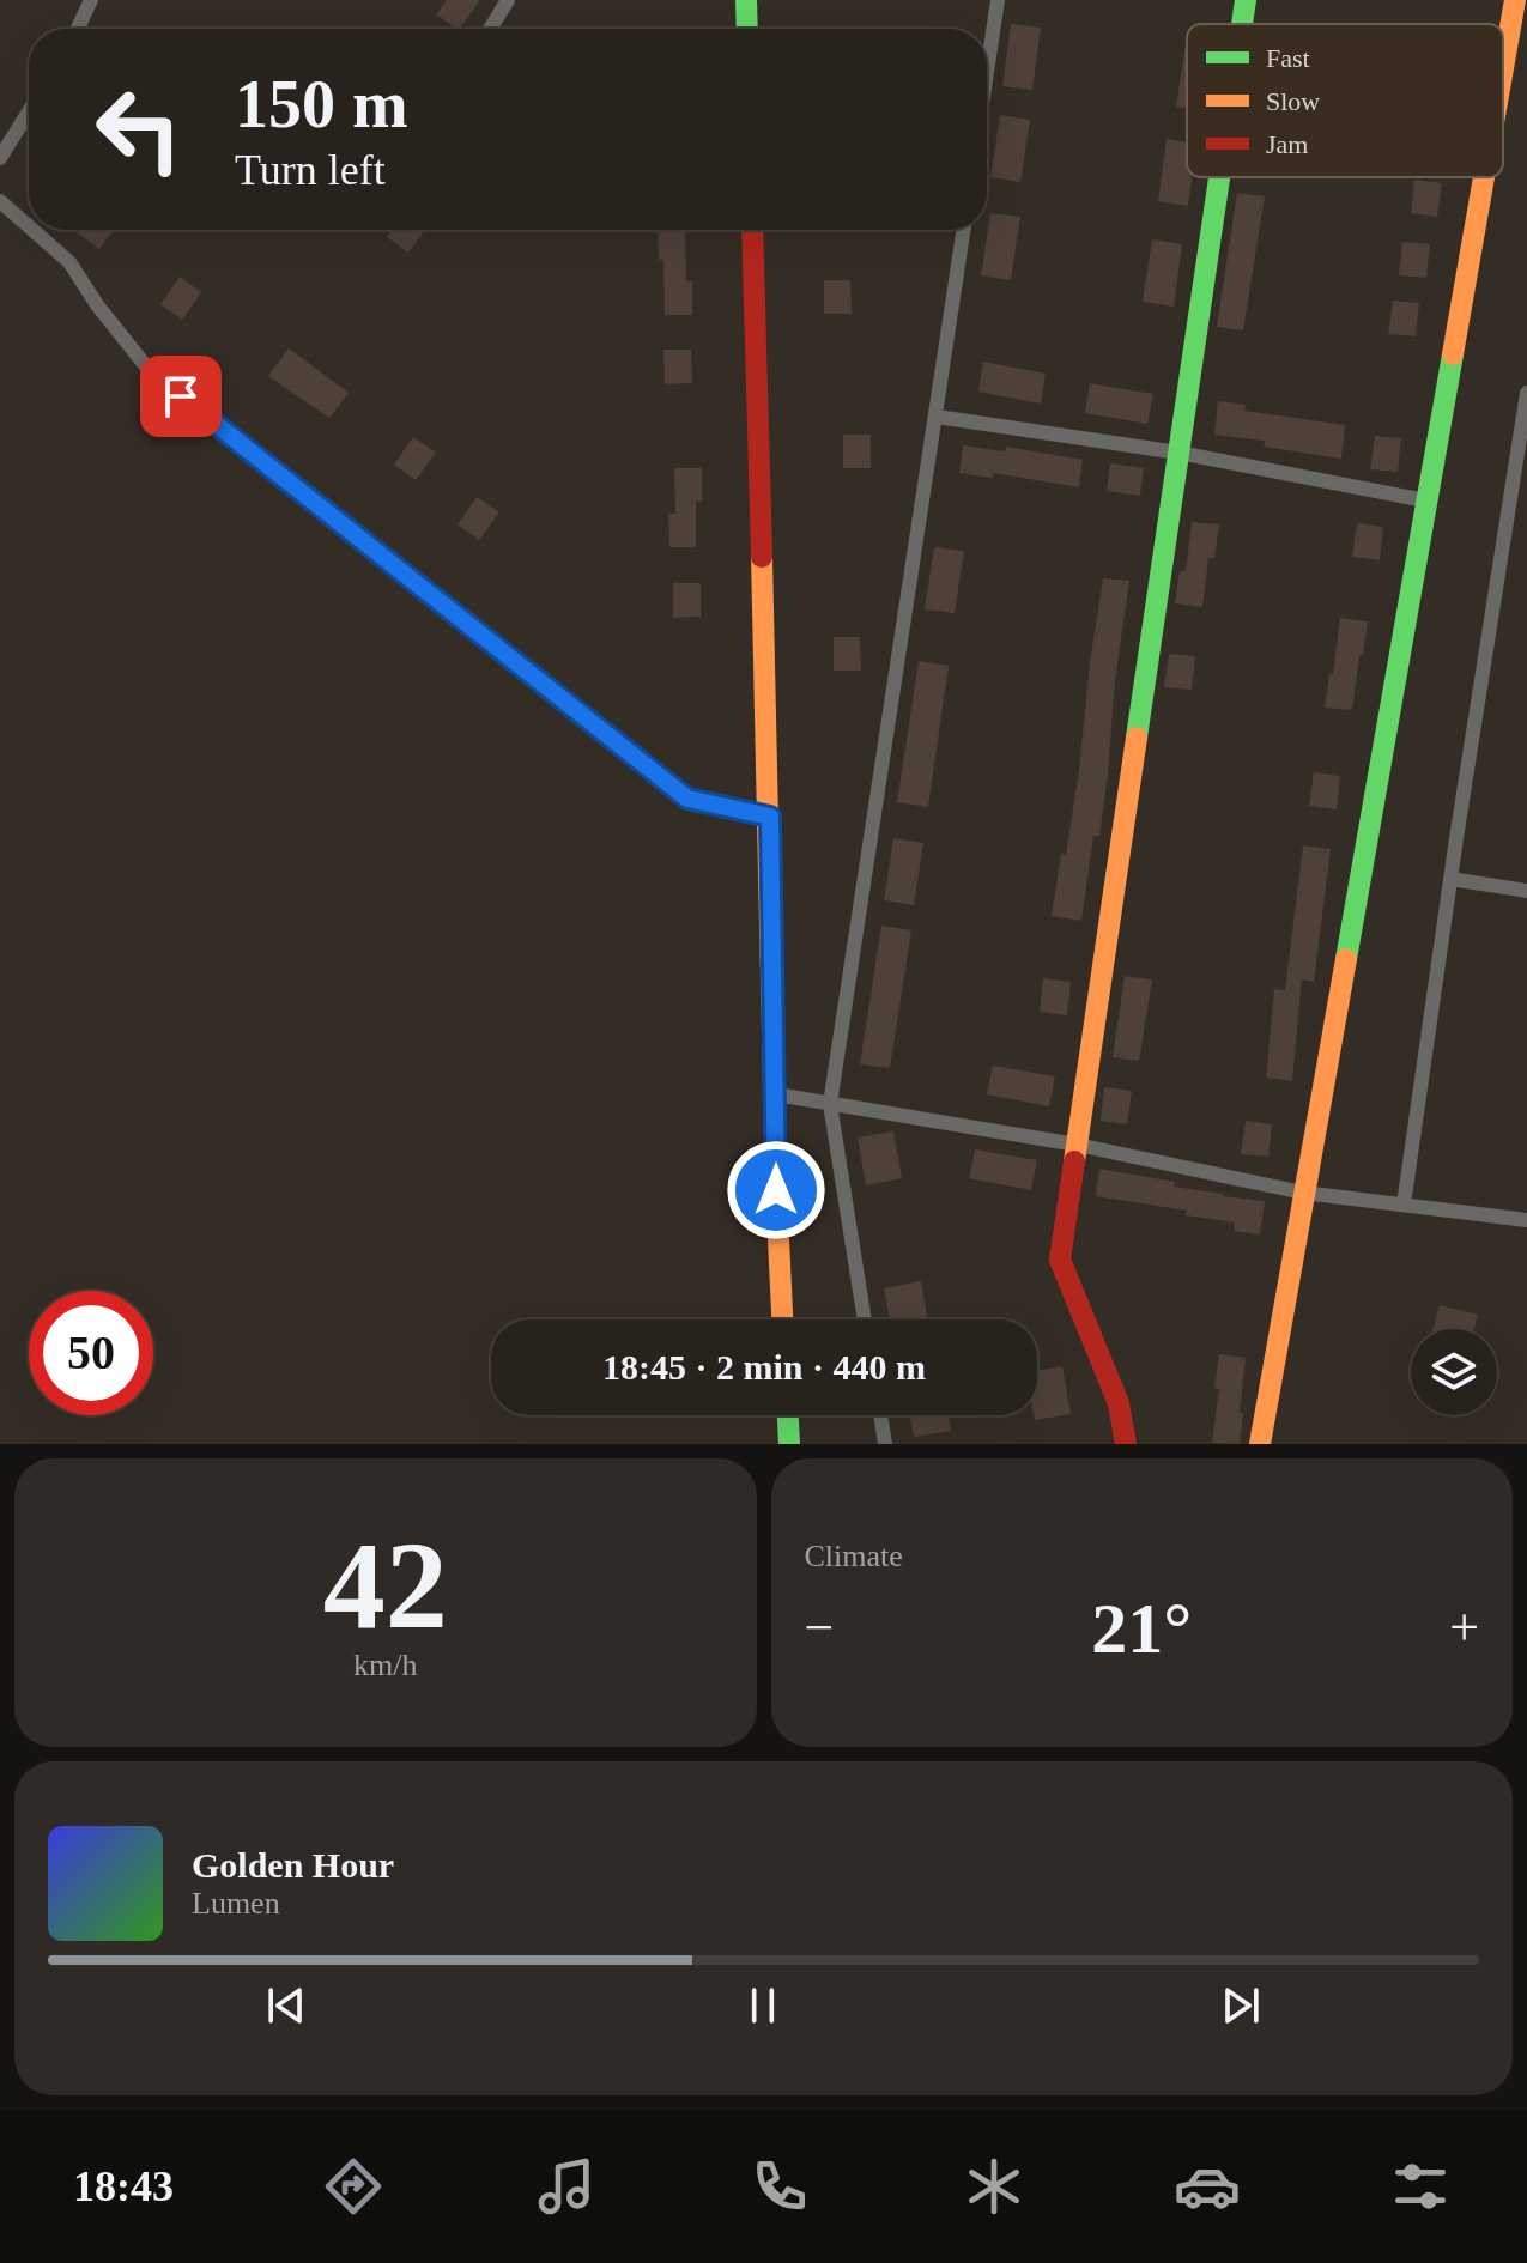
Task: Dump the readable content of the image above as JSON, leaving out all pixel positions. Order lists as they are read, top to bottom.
{
  "legend": ["Fast", "Slow", "Jam"],
  "page": {
    "turn": ["150 m", "Turn left"],
    "limit": "50",
    "trip": "18:45 · 2 min · 440 m",
    "tile": [
      ["42", "km/h"],
      "Climate"
    ],
    "heat": ["−", "21°", "+"],
    "song": ["Golden Hour", "Lumen"],
    "tabs": "18:43"
  }
}
